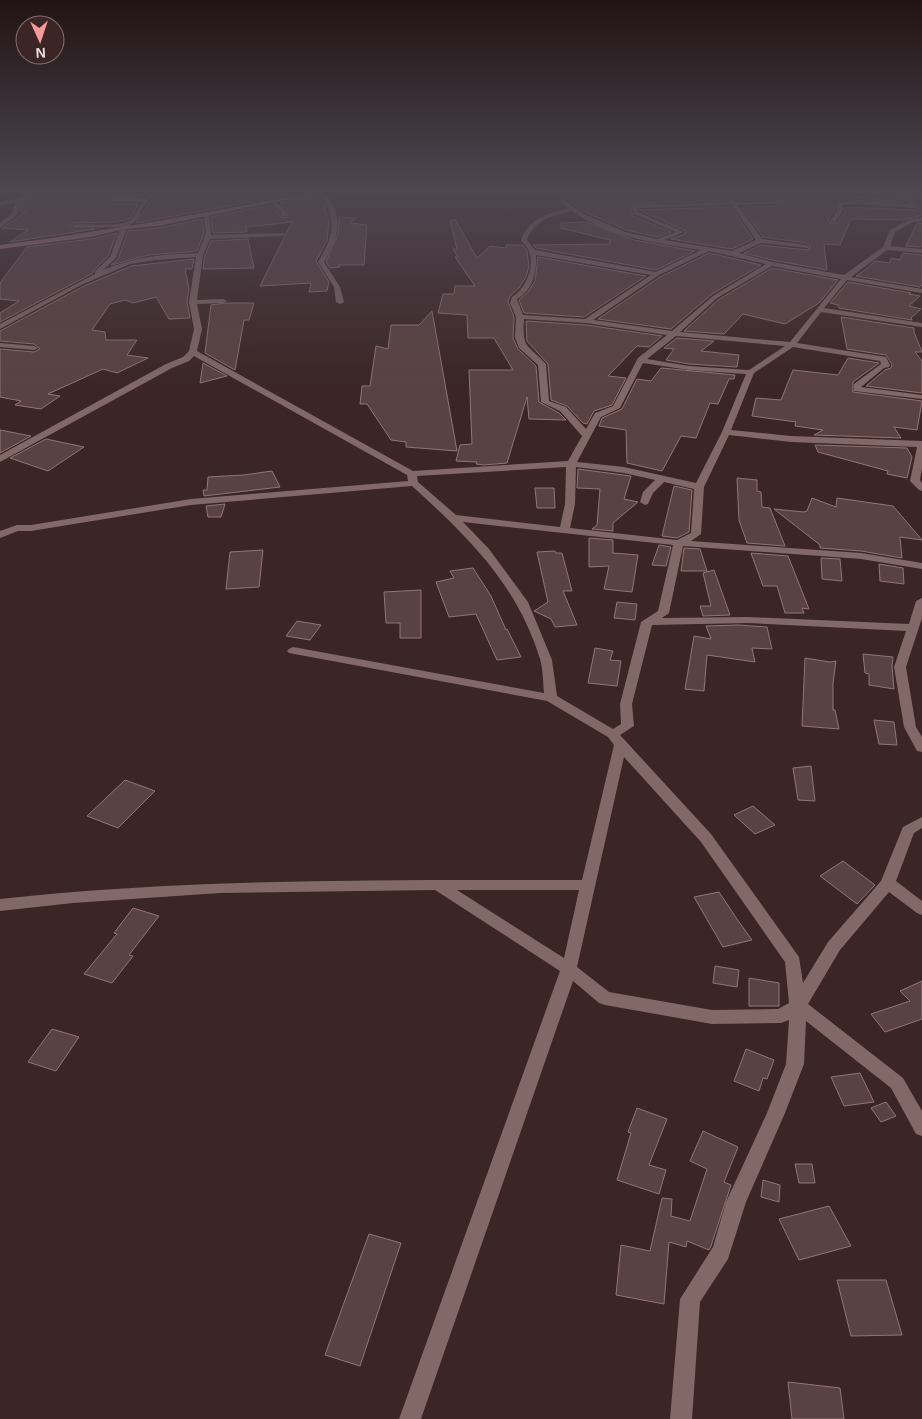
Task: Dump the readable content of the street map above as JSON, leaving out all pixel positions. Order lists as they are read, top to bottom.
{
  "north": "bottom"
}
